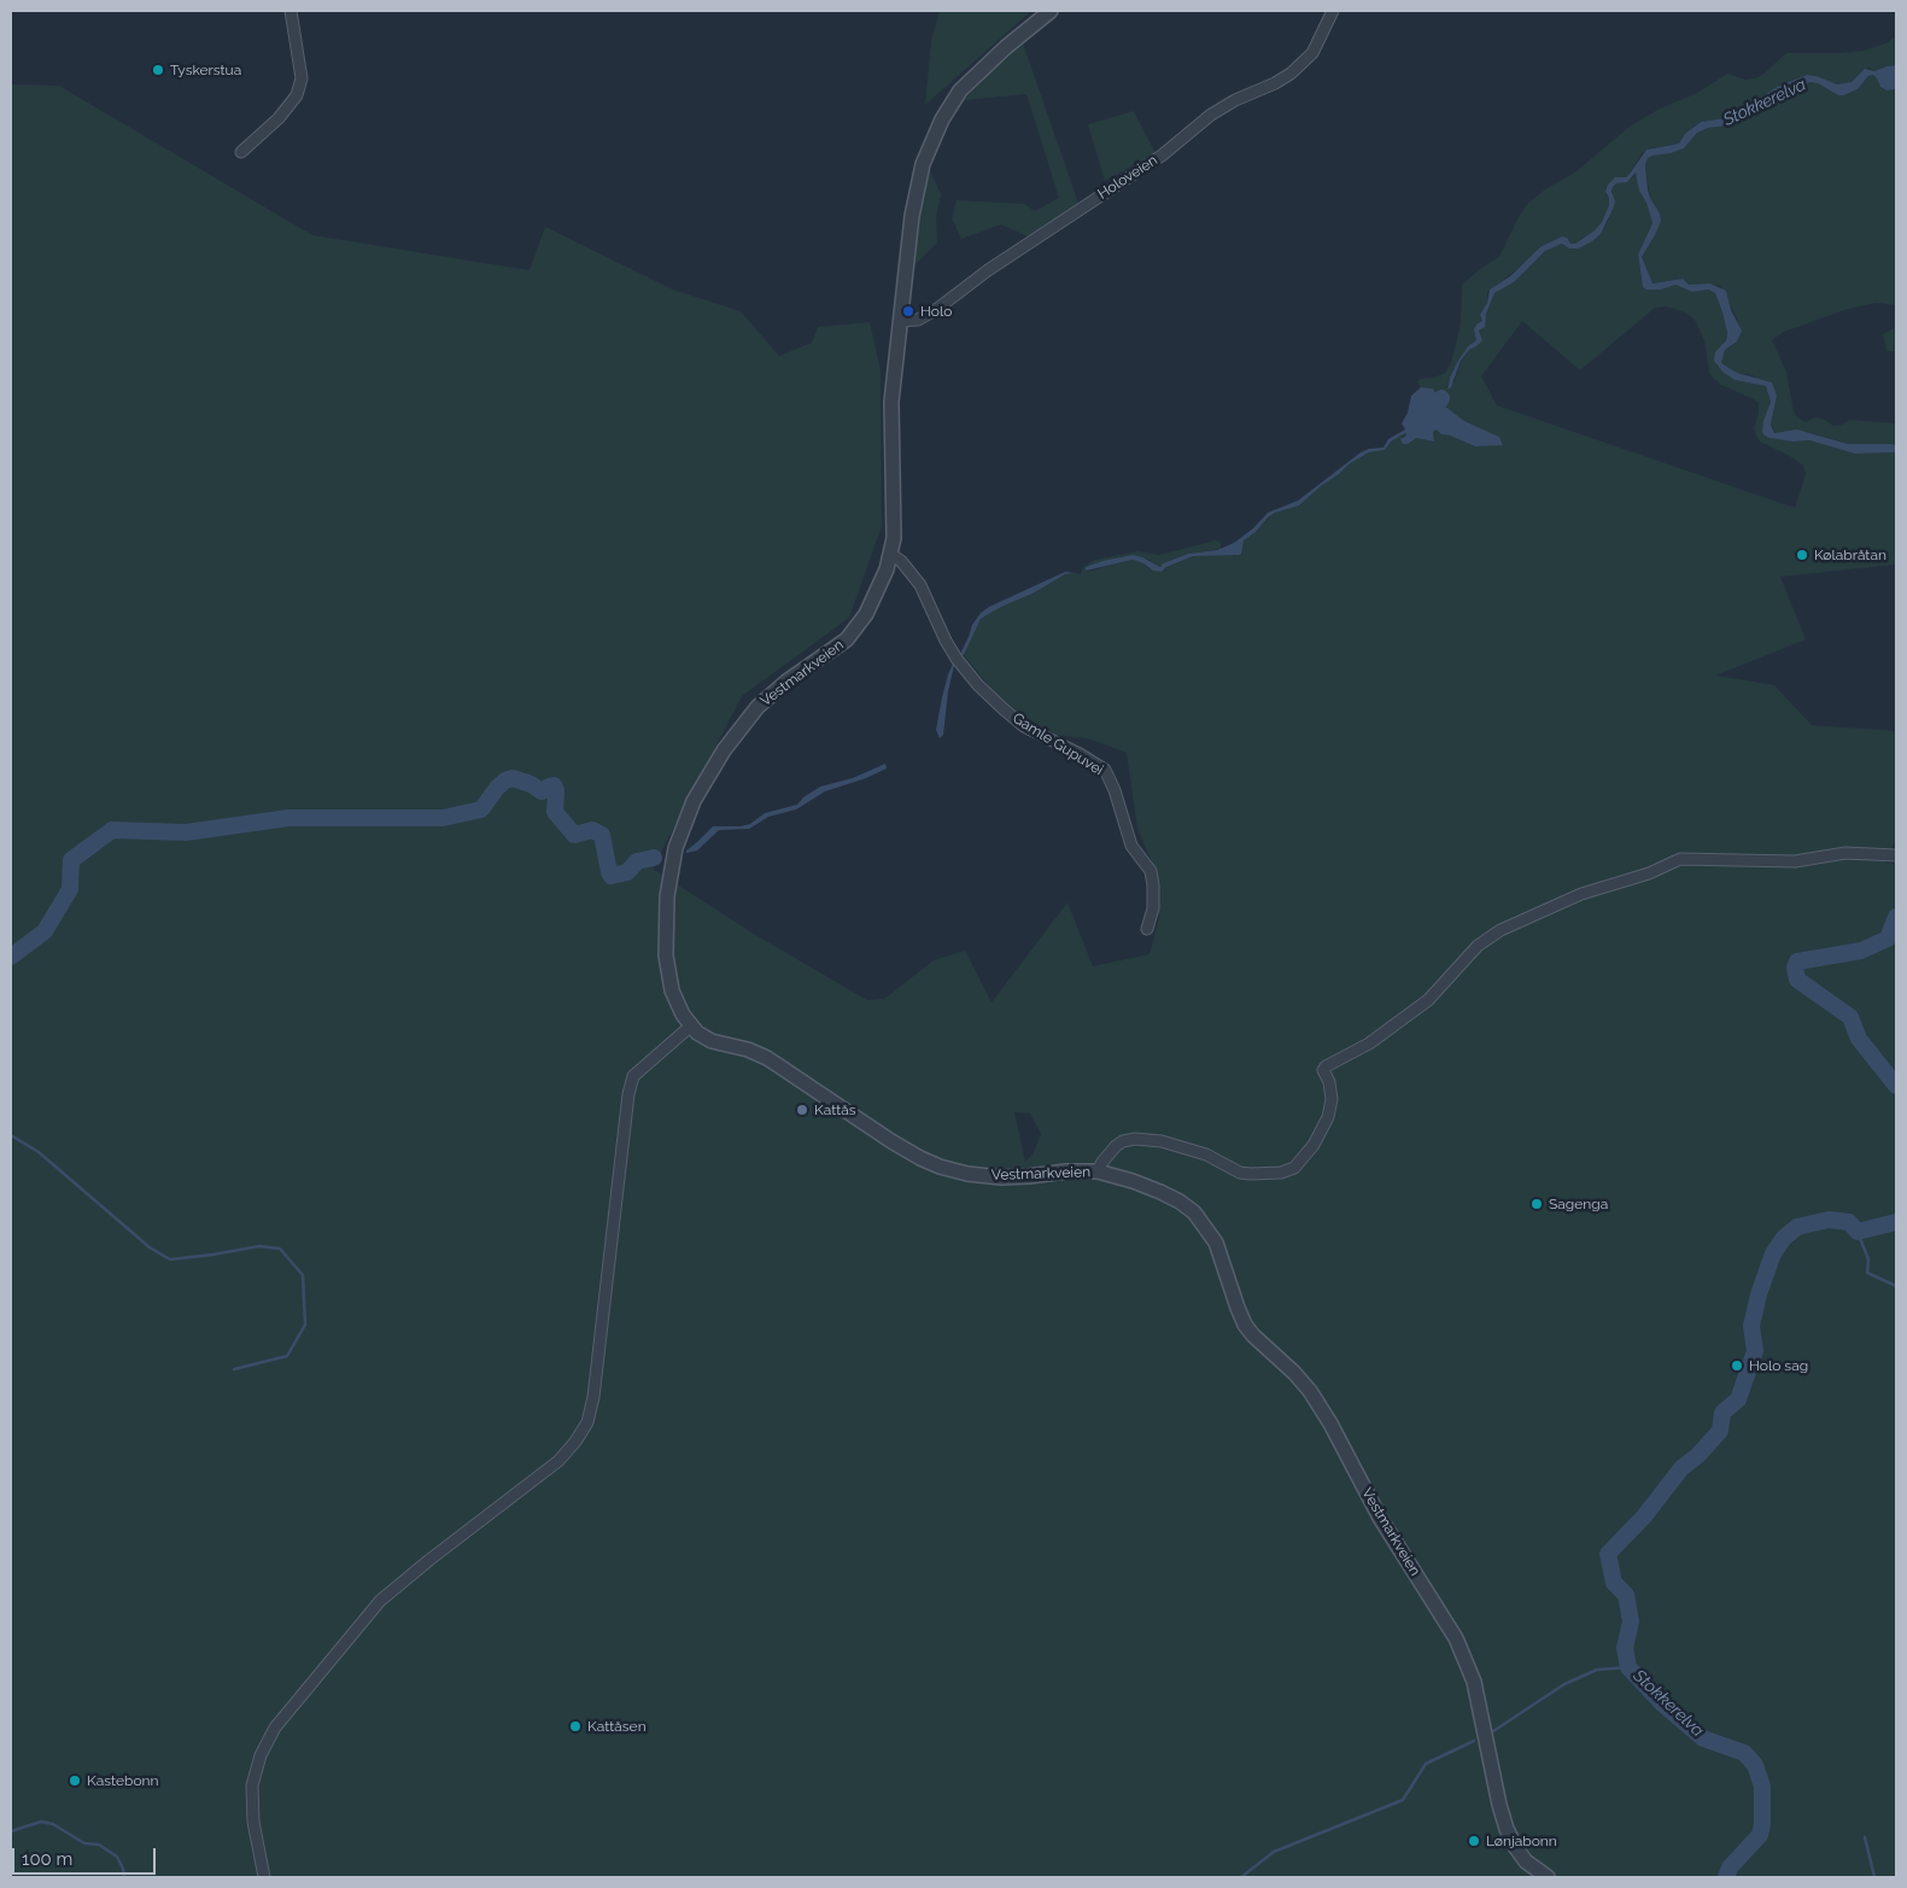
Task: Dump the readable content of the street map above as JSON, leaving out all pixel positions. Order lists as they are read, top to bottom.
{
  "streets": {
    "street": ["Holoveien", "Vestmarkveien", "Gamle Gupuvei"]
  },
  "crossings": [
    ["Holoveien", "Vestmarkveien"],
    ["Vestmarkveien", "Gamle Gupuvei"]
  ],
  "water": ["Stokkerelva"],
  "places": [
    "Tyskerstua",
    "Holo",
    "Kølabråtan",
    "Kattås",
    "Sagenga",
    "Holo sag",
    "Kattåsen",
    "Kastebonn",
    "Lønjabonn"
  ],
  "scale_bar": "100 m"
}
